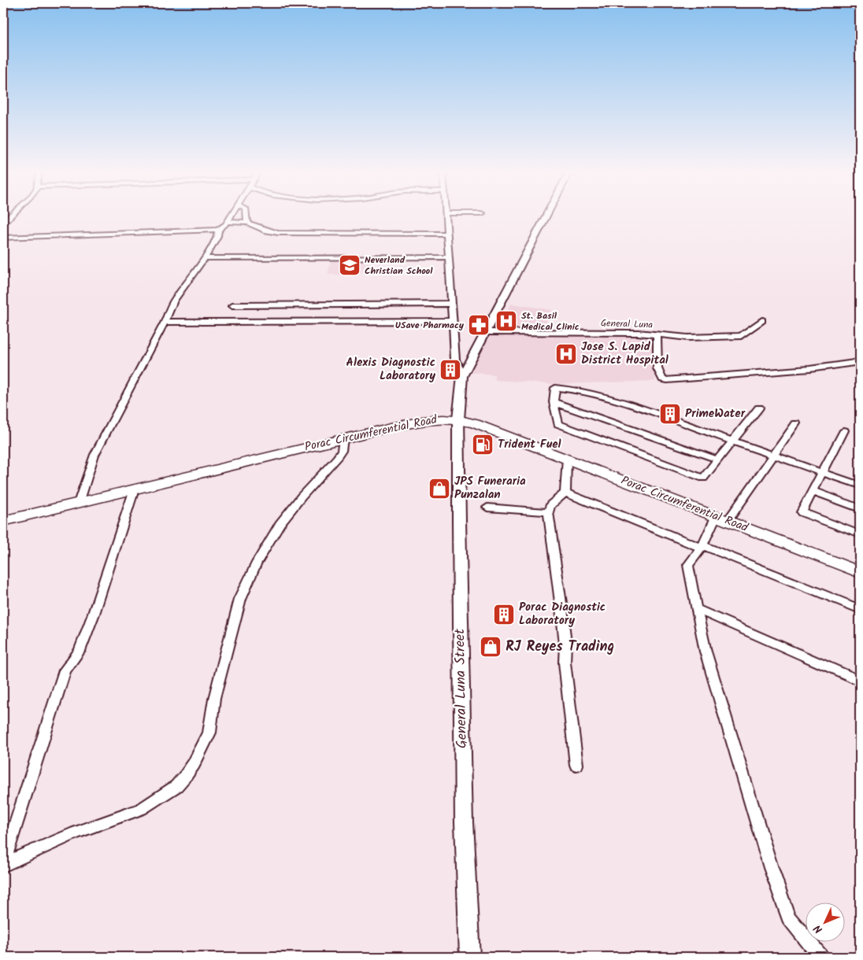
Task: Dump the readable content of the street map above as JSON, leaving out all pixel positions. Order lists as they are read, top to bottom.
{
  "streets": {
    "main road": ["Porac Circumferential Road", "General Luna Street"],
    "street": ["General Luna"]
  },
  "crossings": [
    ["Porac Circumferential Road", "General Luna Street"]
  ],
  "places": {
    "school or university": ["Neverland Christian School"],
    "hospital": ["St. Basil Medical Clinic", "Jose S. Lapid District Hospital"],
    "pharmacy": ["USave Pharmacy"],
    "building": ["Alexis Diagnostic Laboratory", "PrimeWater", "Porac Diagnostic Laboratory"],
    "fuel station": ["Trident Fuel"],
    "shop": ["JPS Funeraria Punzalan", "RJ Reyes Trading"]
  },
  "north": "bottom left"
}
